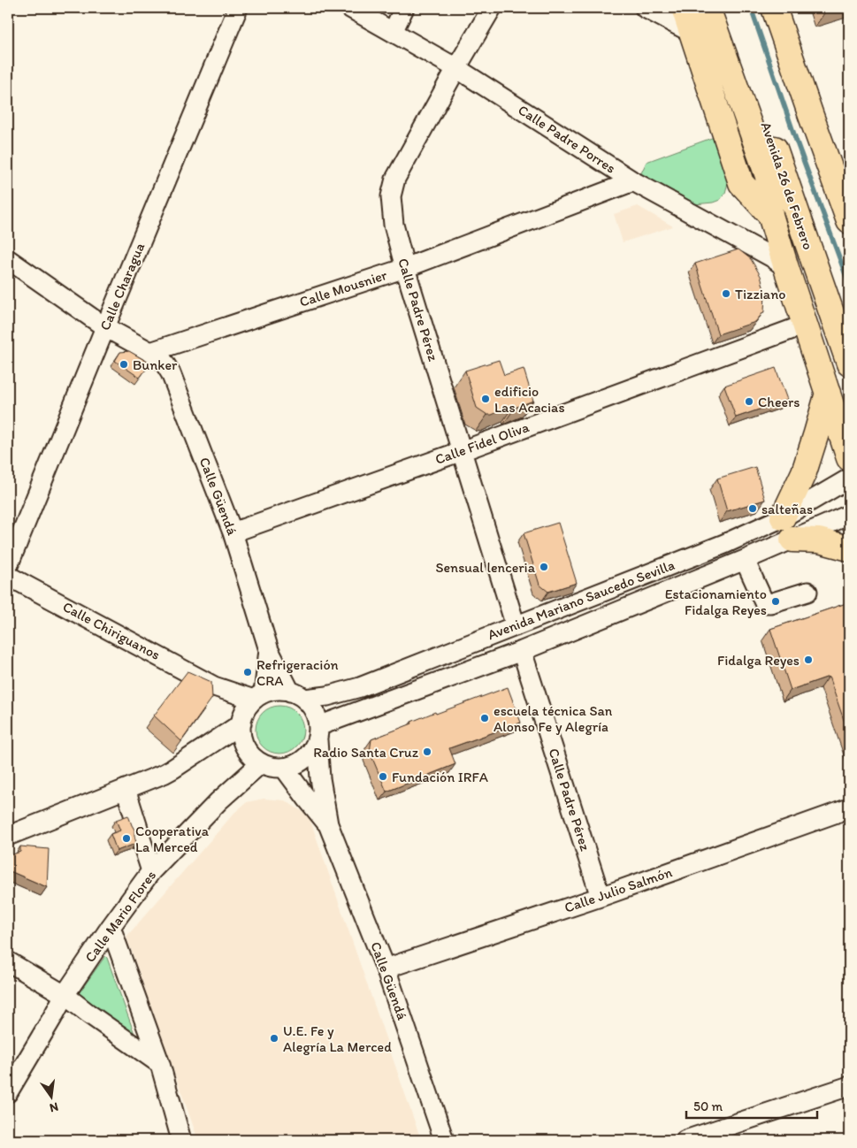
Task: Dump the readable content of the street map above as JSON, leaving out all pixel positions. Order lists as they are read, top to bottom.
{
  "streets": {
    "main road": ["Avenida 26 de Febrero"],
    "street": [
      "Calle Padre Porres",
      "Calle Charagua",
      "Calle Mousnier",
      "Calle Padre Pérez",
      "Calle Fidel Oliva",
      "Calle Güendá",
      "Avenida Mariano Saucedo Sevilla",
      "Calle Chiriguanos",
      "Calle Julio Salmón",
      "Calle Mario Flores"
    ]
  },
  "crossings": [
    ["Calle Padre Porres", "Avenida 26 de Febrero"],
    ["Calle Padre Porres", "Calle Mousnier"],
    ["Calle Padre Porres", "Calle Padre Pérez"],
    ["Avenida 26 de Febrero", "Calle Fidel Oliva"],
    ["Calle Charagua", "Calle Güendá"],
    ["Calle Mousnier", "Calle Padre Pérez"],
    ["Calle Mousnier", "Calle Güendá"],
    ["Calle Padre Pérez", "Calle Fidel Oliva"],
    ["Calle Padre Pérez", "Avenida Mariano Saucedo Sevilla"],
    ["Calle Padre Pérez", "Calle Julio Salmón"],
    ["Calle Fidel Oliva", "Calle Güendá"],
    ["Calle Güendá", "Avenida Mariano Saucedo Sevilla"],
    ["Calle Güendá", "Calle Chiriguanos"],
    ["Calle Güendá", "Calle Julio Salmón"],
    ["Calle Güendá", "Calle Mario Flores"],
    ["Avenida Mariano Saucedo Sevilla", "Calle Chiriguanos"],
    ["Avenida Mariano Saucedo Sevilla", "Calle Mario Flores"],
    ["Calle Chiriguanos", "Calle Mario Flores"]
  ],
  "places": [
    "Tizziano",
    "Bunker",
    "edificio Las Acacias",
    "Cheers",
    "salteñas",
    "Sensual lenceria",
    "Estacionamiento Fidalga Reyes",
    "Fidalga Reyes",
    "Refrigeración CRA",
    "escuela técnica San Alonso Fe y Alegría",
    "Radio Santa Cruz",
    "Fundación IRFA",
    "Cooperativa La Merced",
    "U.E. Fe y Alegría La Merced"
  ],
  "scale_bar": "50 m",
  "north": "bottom"
}
